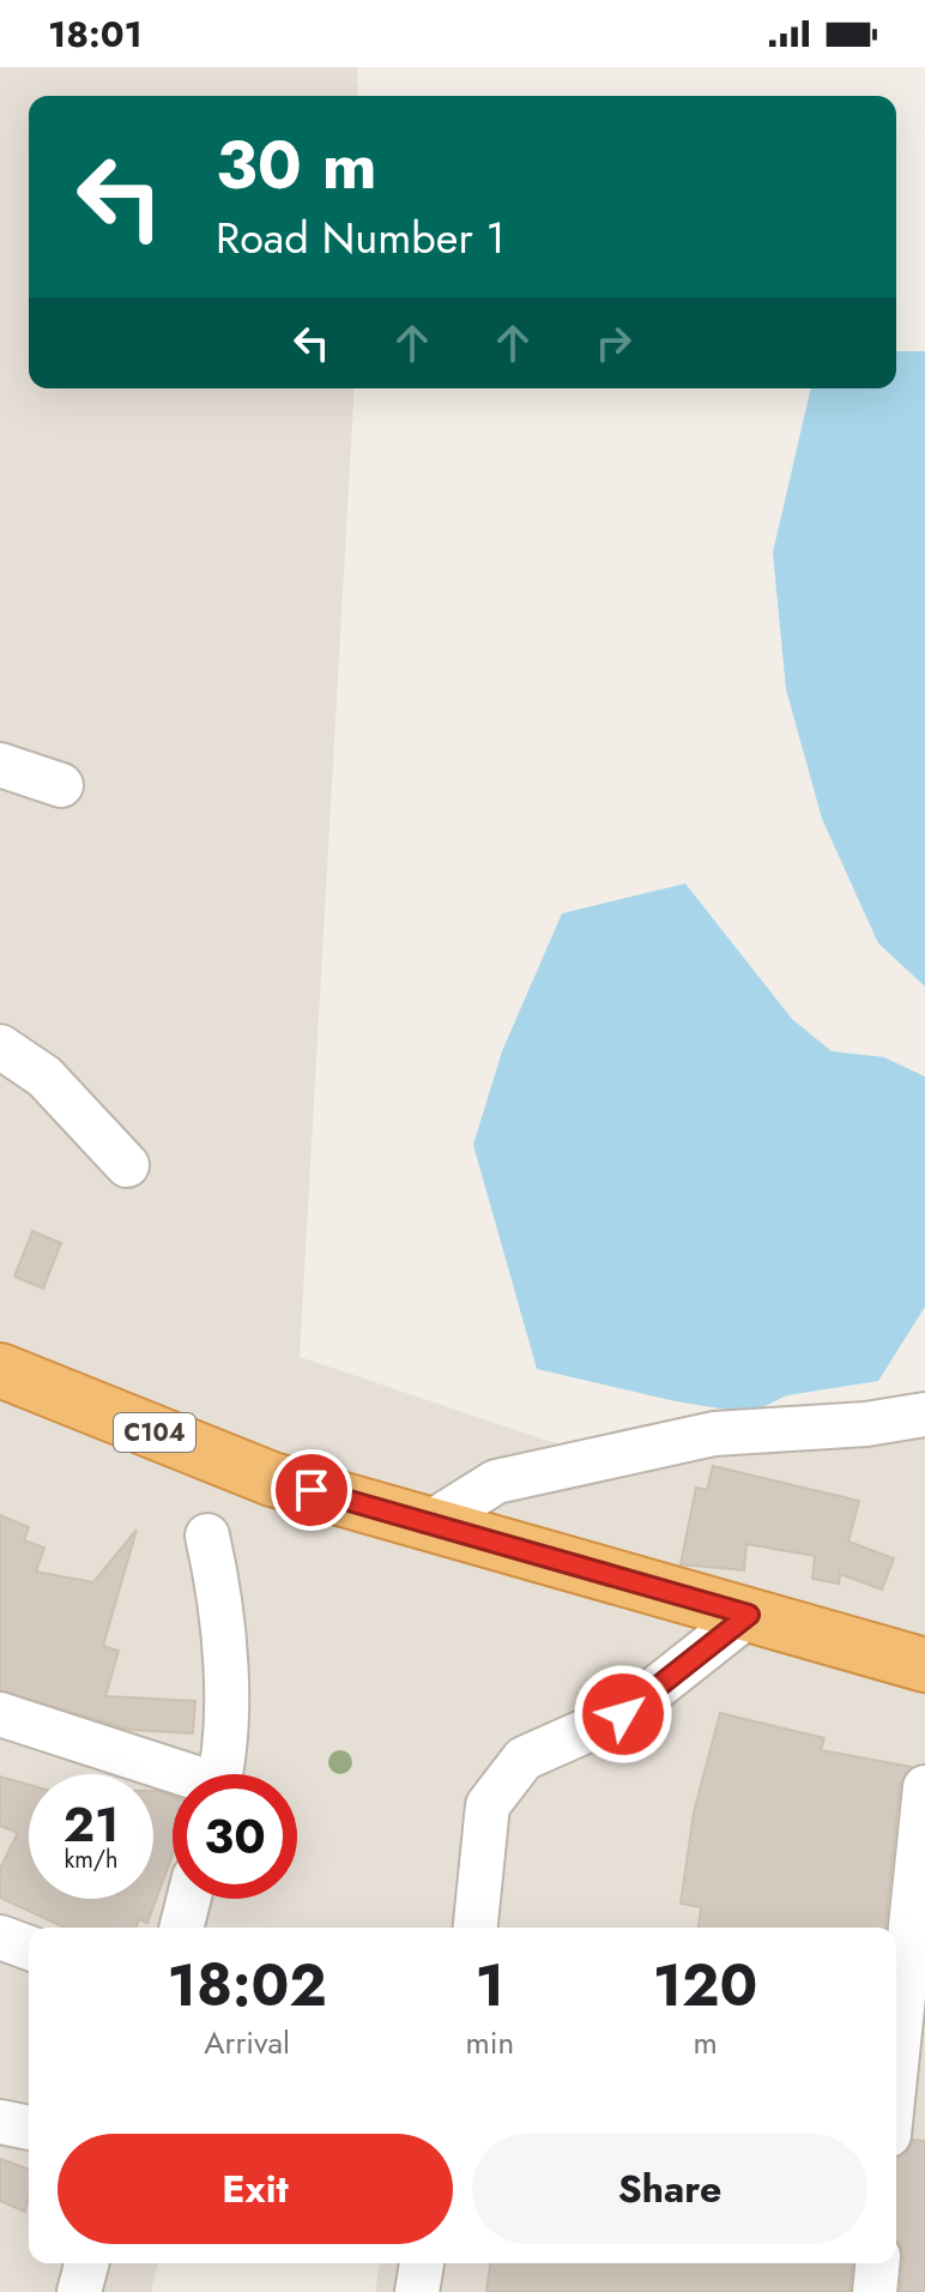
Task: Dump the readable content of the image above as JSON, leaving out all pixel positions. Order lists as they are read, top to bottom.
{
  "streets": {
    "highway": ["C104"]
  },
  "page": {
    "status": "18:01",
    "turn": ["30 m", "Road Number 1"],
    "speed": "21 km/h",
    "limit": "30",
    "eta": [
      "18:02",
      "Arrival",
      "1",
      "min",
      "120",
      "m"
    ],
    "buttons": ["Exit", "Share"]
  }
}
